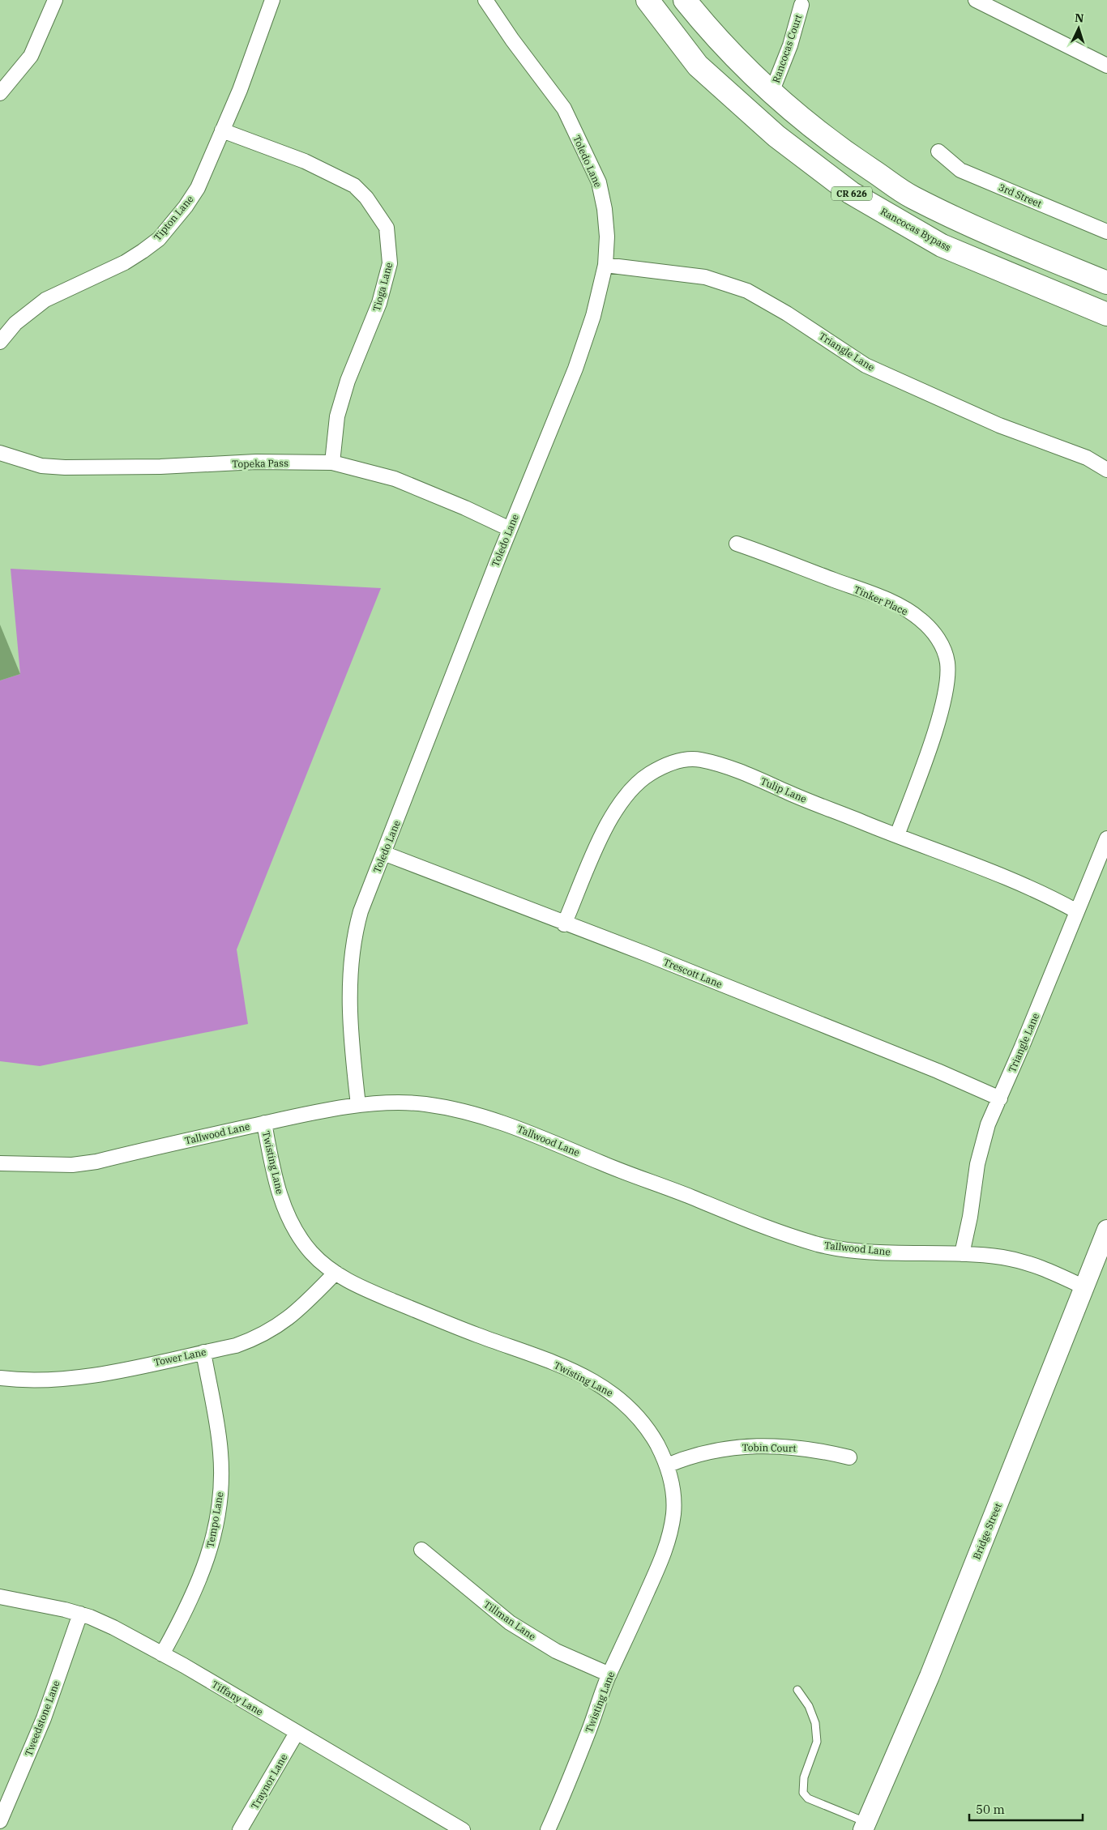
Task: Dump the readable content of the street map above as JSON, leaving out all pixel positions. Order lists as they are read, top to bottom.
{
  "streets": {
    "main road": ["CR 626", "Rancocas Bypass", "Bridge Street"],
    "street": [
      "Rancocas Court",
      "Toledo Lane",
      "3rd Street",
      "Tipton Lane",
      "Tioga Lane",
      "Triangle Lane",
      "Topeka Pass",
      "Tinker Place",
      "Tulip Lane",
      "Trescott Lane",
      "Tallwood Lane",
      "Twisting Lane",
      "Tower Lane",
      "Tobin Court",
      "Tempo Lane",
      "Tillman Lane",
      "Tiffany Lane",
      "Tweedstone Lane",
      "Traynor Lane"
    ]
  },
  "crossings": [
    ["Rancocas Court", "CR 626"],
    ["Toledo Lane", "Triangle Lane"],
    ["Toledo Lane", "Topeka Pass"],
    ["Toledo Lane", "Trescott Lane"],
    ["Toledo Lane", "Tallwood Lane"],
    ["Tipton Lane", "Tioga Lane"],
    ["Tioga Lane", "Topeka Pass"],
    ["Triangle Lane", "Tulip Lane"],
    ["Triangle Lane", "Trescott Lane"],
    ["Triangle Lane", "Tallwood Lane"],
    ["Tinker Place", "Tulip Lane"],
    ["Tulip Lane", "Trescott Lane"],
    ["Tallwood Lane", "Twisting Lane"],
    ["Tallwood Lane", "Bridge Street"],
    ["Twisting Lane", "Tower Lane"],
    ["Twisting Lane", "Tobin Court"],
    ["Twisting Lane", "Tillman Lane"],
    ["Tower Lane", "Tempo Lane"],
    ["Tempo Lane", "Tiffany Lane"],
    ["Tiffany Lane", "Tweedstone Lane"],
    ["Tiffany Lane", "Traynor Lane"]
  ],
  "scale_bar": "50 m",
  "north": "top"
}
